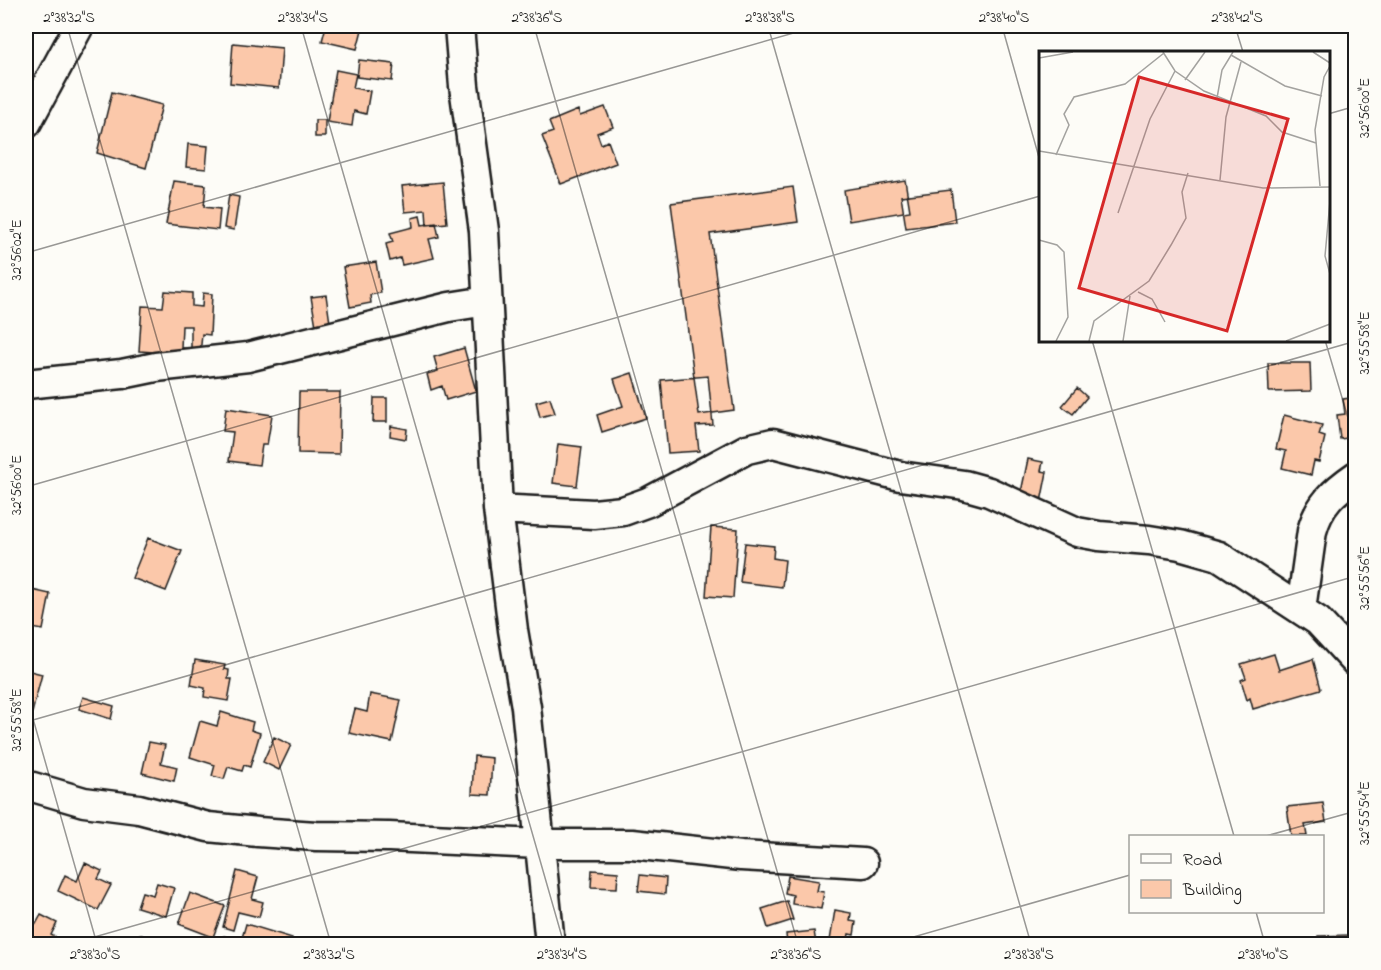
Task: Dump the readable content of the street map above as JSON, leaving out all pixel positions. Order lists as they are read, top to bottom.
{
  "legend": ["Road", "Building"],
  "coordinates": [
    "2°38'32\"S",
    "2°38'34\"S",
    "2°38'36\"S",
    "2°38'38\"S",
    "2°38'40\"S",
    "2°38'42\"S",
    "32°56'00\"E",
    "32°56'02\"E",
    "32°55'58\"E",
    "32°55'56\"E",
    "32°55'54\"E",
    "2°38'30\"S"
  ]
}
